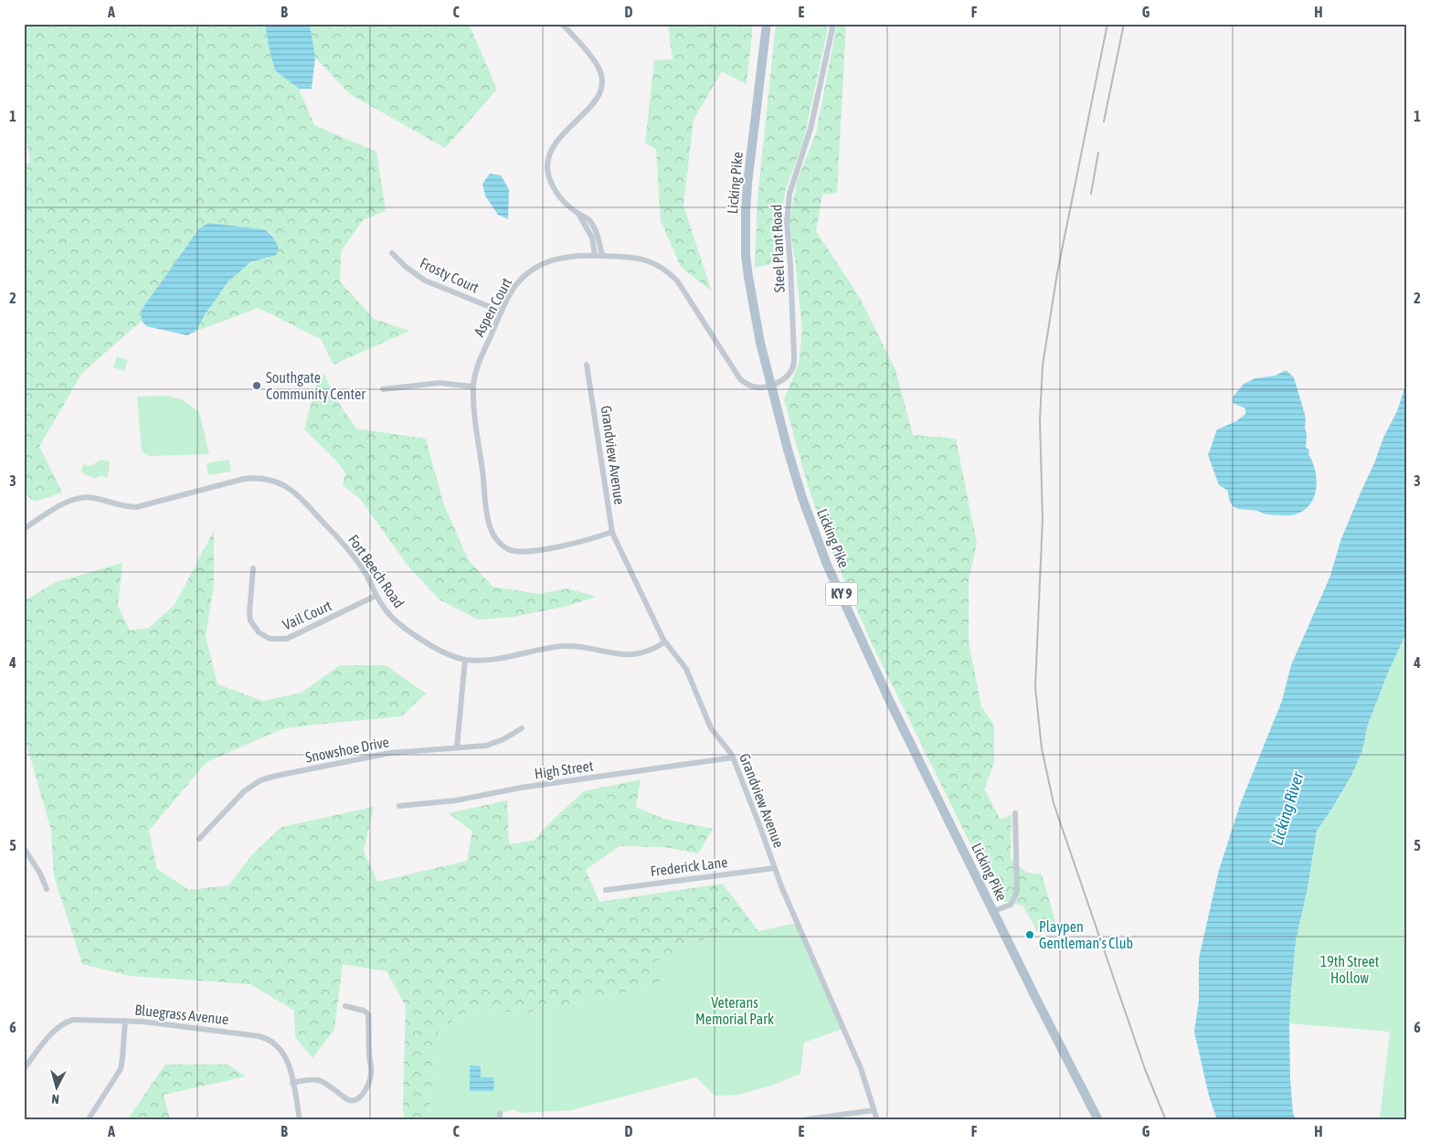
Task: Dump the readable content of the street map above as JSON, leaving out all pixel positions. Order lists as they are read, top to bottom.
{
  "streets": {
    "main road": ["Licking Pike", "KY 9"],
    "street": [
      "Steel Plant Road",
      "Frosty Court",
      "Aspen Court",
      "Grandview Avenue",
      "Fort Beech Road",
      "Vail Court",
      "Snowshoe Drive",
      "High Street",
      "Frederick Lane",
      "Bluegrass Avenue"
    ]
  },
  "crossings": [
    ["Licking Pike", "Steel Plant Road"],
    ["Licking Pike", "Aspen Court"],
    ["Steel Plant Road", "Aspen Court"],
    ["Frosty Court", "Aspen Court"],
    ["Aspen Court", "Grandview Avenue"],
    ["Grandview Avenue", "Fort Beech Road"],
    ["Grandview Avenue", "High Street"],
    ["Grandview Avenue", "Frederick Lane"],
    ["Fort Beech Road", "Vail Court"]
  ],
  "water": ["Licking River"],
  "parks": ["19th Street Hollow", "Veterans Memorial Park"],
  "places": ["Southgate Community Center", "Playpen Gentleman's Club"],
  "north": "bottom",
  "grid": {
    "columns": [
      "A",
      "B",
      "C",
      "D",
      "E",
      "F",
      "G",
      "H"
    ],
    "rows": [
      "1",
      "2",
      "3",
      "4",
      "5",
      "6"
    ]
  }
}
